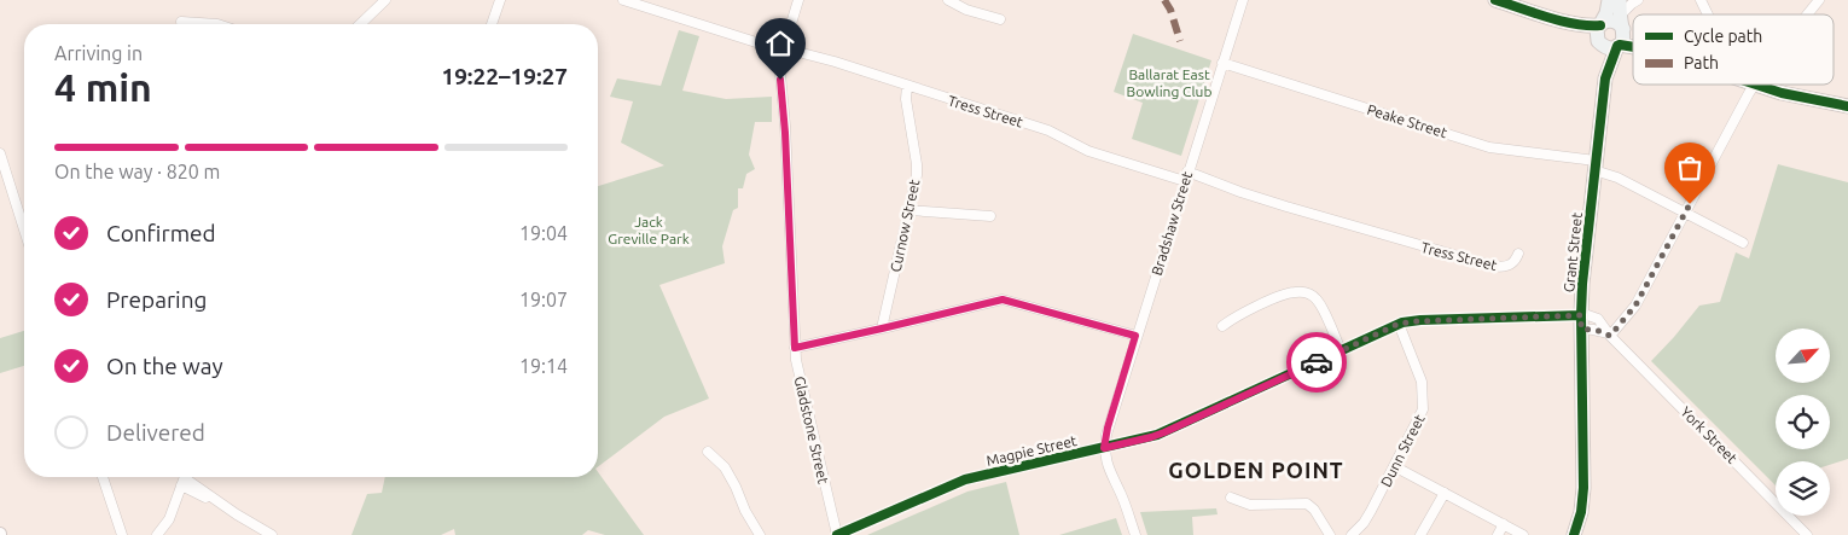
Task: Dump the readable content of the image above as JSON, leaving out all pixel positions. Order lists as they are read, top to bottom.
{
  "streets": {
    "main road": ["Grant Street"],
    "street": [
      "Tress Street",
      "Peake Street",
      "Bradshaw Street",
      "Curnow Street",
      "Gladstone Street",
      "York Street",
      "Magpie Street",
      "Dunn Street"
    ]
  },
  "crossings": [
    ["Tress Street", "Bradshaw Street"],
    ["Tress Street", "Curnow Street"],
    ["Tress Street", "Gladstone Street"],
    ["Peake Street", "Bradshaw Street"],
    ["Peake Street", "Grant Street"],
    ["Bradshaw Street", "Magpie Street"],
    ["Grant Street", "York Street"],
    ["Grant Street", "Magpie Street"],
    ["Gladstone Street", "Magpie Street"],
    ["York Street", "Magpie Street"],
    ["Magpie Street", "Dunn Street"]
  ],
  "districts": ["GOLDEN POINT"],
  "parks": ["Ballarat East Bowling Club", "Jack Greville Park"],
  "legend": ["Cycle path", "Path"],
  "north": "top right",
  "page": {
    "heading": ["4 min", "Arriving in", "19:22–19:27"],
    "bar": "On the way · 820 m",
    "list": [
      ["Confirmed", "19:04"],
      ["Preparing", "19:07"],
      ["On the way", "19:14"],
      "Delivered"
    ]
  }
}
